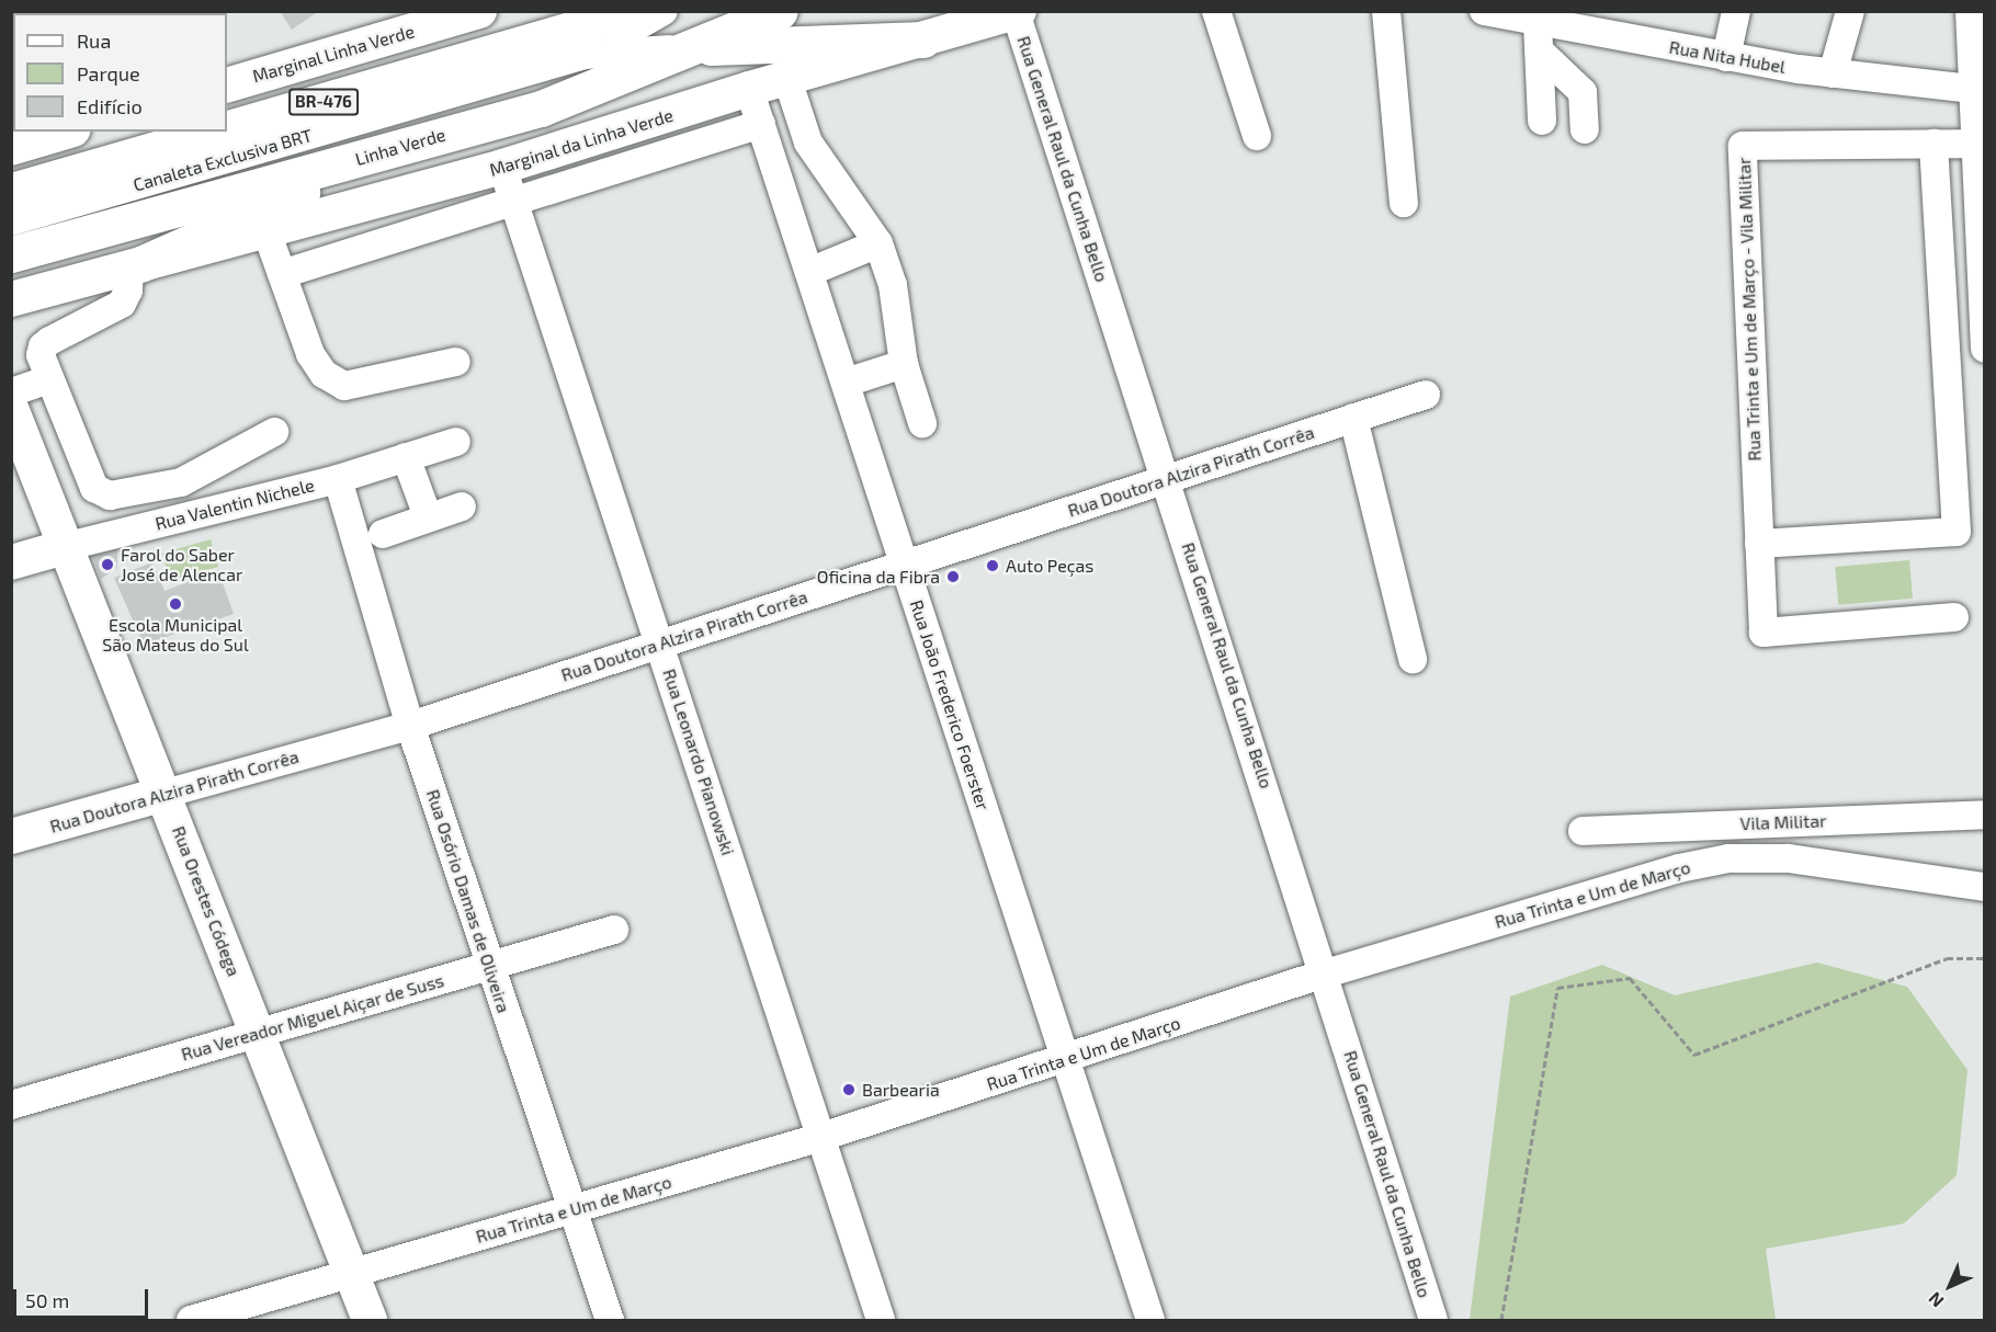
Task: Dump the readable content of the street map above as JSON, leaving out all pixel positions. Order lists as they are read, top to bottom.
{
  "streets": {
    "highway": ["BR-476", "Linha Verde"],
    "main road": [
      "Marginal Linha Verde",
      "Marginal da Linha Verde",
      "Rua Doutora Alzira Pirath Corrêa",
      "Rua Valentin Nichele",
      "Rua Orestes Códega"
    ],
    "street": [
      "Rua Nita Hubel",
      "Rua General Raul da Cunha Bello",
      "Canaleta Exclusiva BRT",
      "Rua Trinta e Um de Março - Vila Militar",
      "Rua João Frederico Foerster",
      "Rua Leonardo Pianowski",
      "Vila Militar",
      "Rua Trinta e Um de Março",
      "Rua Osório Damas de Oliveira",
      "Rua Vereador Miguel Aiçar de Suss"
    ]
  },
  "crossings": [
    ["Marginal da Linha Verde", "Rua General Raul da Cunha Bello"],
    ["Marginal da Linha Verde", "Rua João Frederico Foerster"],
    ["Marginal da Linha Verde", "Rua Leonardo Pianowski"],
    ["Linha Verde", "Canaleta Exclusiva BRT"],
    ["Rua General Raul da Cunha Bello", "Rua Doutora Alzira Pirath Corrêa"],
    ["Rua General Raul da Cunha Bello", "Rua Trinta e Um de Março"],
    ["Rua Doutora Alzira Pirath Corrêa", "Rua João Frederico Foerster"],
    ["Rua Doutora Alzira Pirath Corrêa", "Rua Leonardo Pianowski"],
    ["Rua Doutora Alzira Pirath Corrêa", "Rua Orestes Códega"],
    ["Rua Doutora Alzira Pirath Corrêa", "Rua Osório Damas de Oliveira"],
    ["Rua Valentin Nichele", "Rua Orestes Códega"],
    ["Rua Valentin Nichele", "Rua Osório Damas de Oliveira"],
    ["Rua João Frederico Foerster", "Rua Trinta e Um de Março"],
    ["Rua Leonardo Pianowski", "Rua Trinta e Um de Março"],
    ["Rua Trinta e Um de Março", "Rua Orestes Códega"],
    ["Rua Trinta e Um de Março", "Rua Osório Damas de Oliveira"],
    ["Rua Orestes Códega", "Rua Vereador Miguel Aiçar de Suss"],
    ["Rua Osório Damas de Oliveira", "Rua Vereador Miguel Aiçar de Suss"]
  ],
  "places": [
    "Farol do Saber José de Alencar",
    "Auto Peças",
    "Oficina da Fibra",
    "Escola Municipal São Mateus do Sul",
    "Barbearia"
  ],
  "legend": ["Rua", "Parque", "Edifício"],
  "scale_bar": "50 m",
  "north": "bottom left"
}
